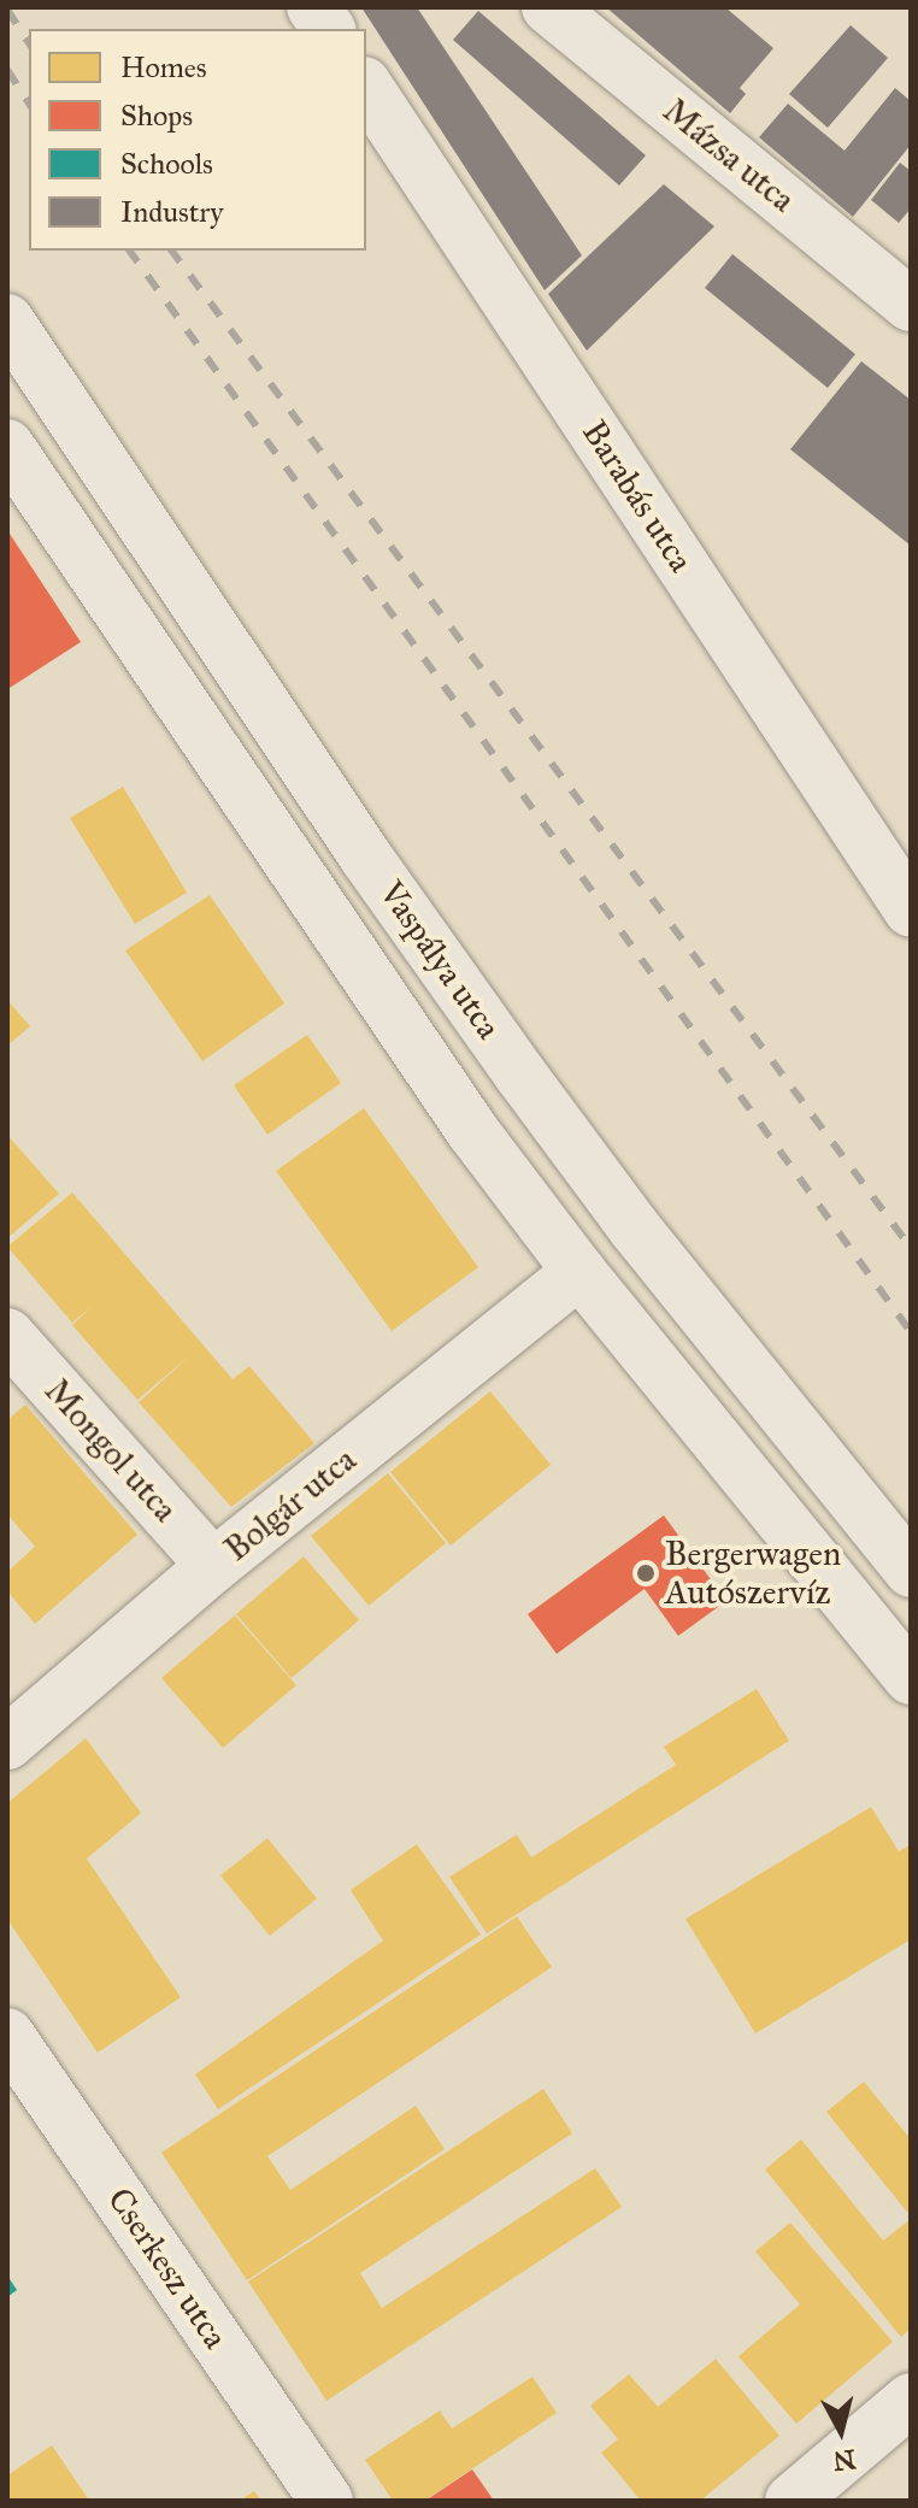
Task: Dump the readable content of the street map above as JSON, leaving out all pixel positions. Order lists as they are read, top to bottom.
{
  "streets": {
    "street": [
      "Mázsa utca",
      "Barabás utca",
      "Vaspálya utca",
      "Mongol utca",
      "Bolgár utca",
      "Cserkesz utca"
    ]
  },
  "crossings": [
    ["Vaspálya utca", "Bolgár utca"],
    ["Mongol utca", "Bolgár utca"]
  ],
  "places": ["Bergerwagen Autószervíz"],
  "legend": [
    "Homes",
    "Shops",
    "Schools",
    "Industry"
  ],
  "north": "bottom"
}
